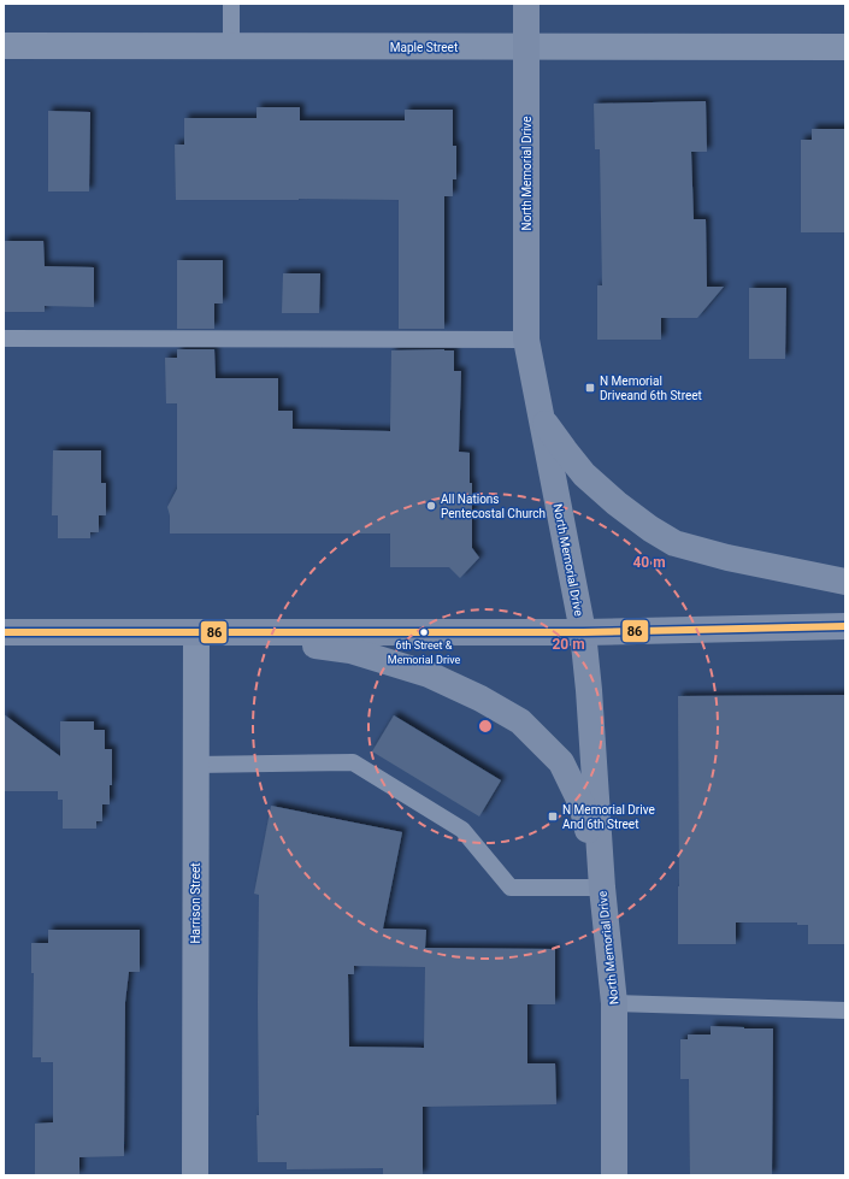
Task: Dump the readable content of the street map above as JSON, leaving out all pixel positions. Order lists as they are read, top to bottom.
{
  "streets": {
    "main road": ["North Memorial Drive"],
    "street": ["Maple Street", "Harrison Street"]
  },
  "crossings": [
    ["Maple Street", "North Memorial Drive"]
  ],
  "places": {
    "transit": ["N Memorial Driveand 6th Street", "N Memorial Drive And 6th Street"],
    "other": ["All Nations Pentecostal Church", "6th Street & Memorial Drive"]
  },
  "lines": ["transit line 86"],
  "rings": ["40 m", "20 m"]
}
